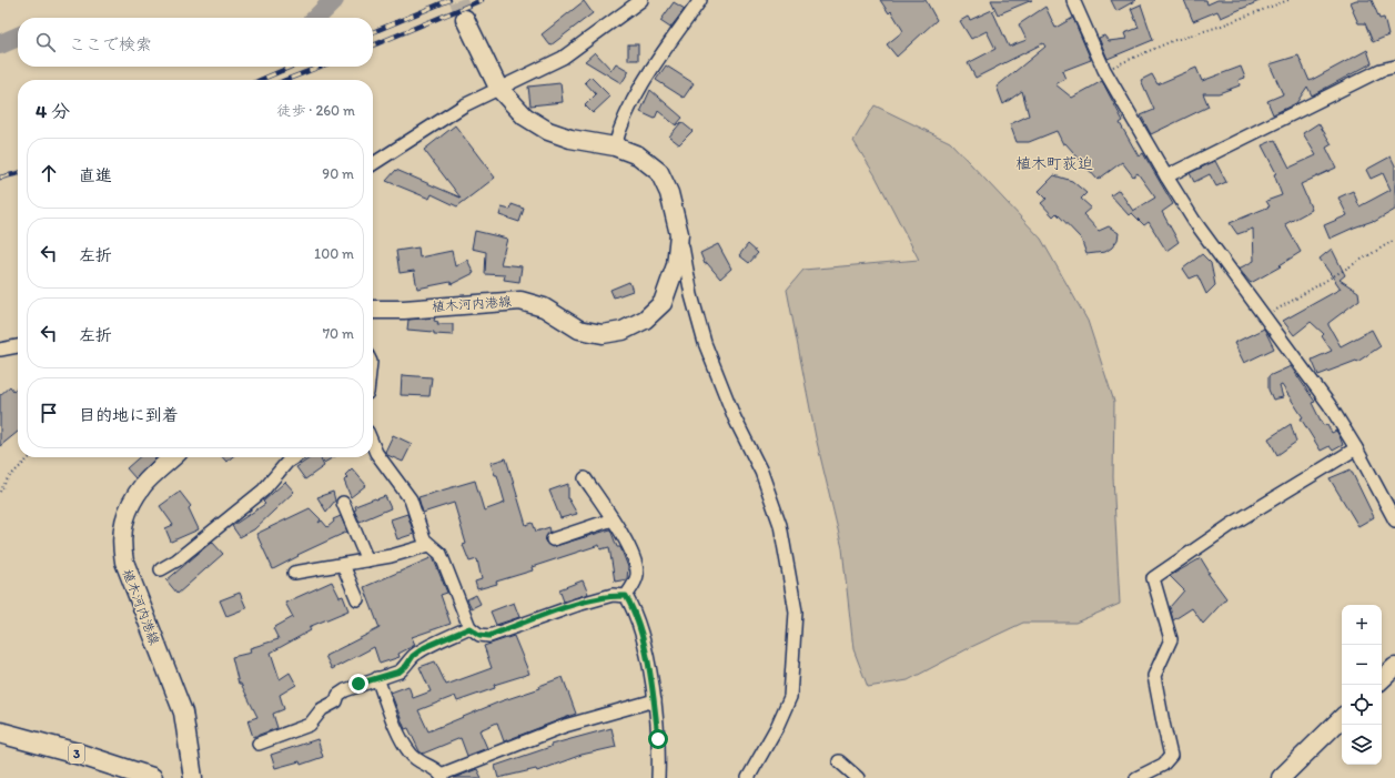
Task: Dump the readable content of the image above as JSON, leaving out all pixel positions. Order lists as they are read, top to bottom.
{
  "streets": {
    "highway": ["3"],
    "main road": ["植木河内港線"]
  },
  "districts": ["植木町荻迫"],
  "page": {
    "search": "ここで検索",
    "heading": ["4 分", "徒歩 · 260 m"],
    "list": [
      ["直進", "90 m"],
      ["左折", "100 m"],
      ["左折", "70 m"],
      "目的地に到着"
    ],
    "map_buttons": ["+", "−"]
  }
}
